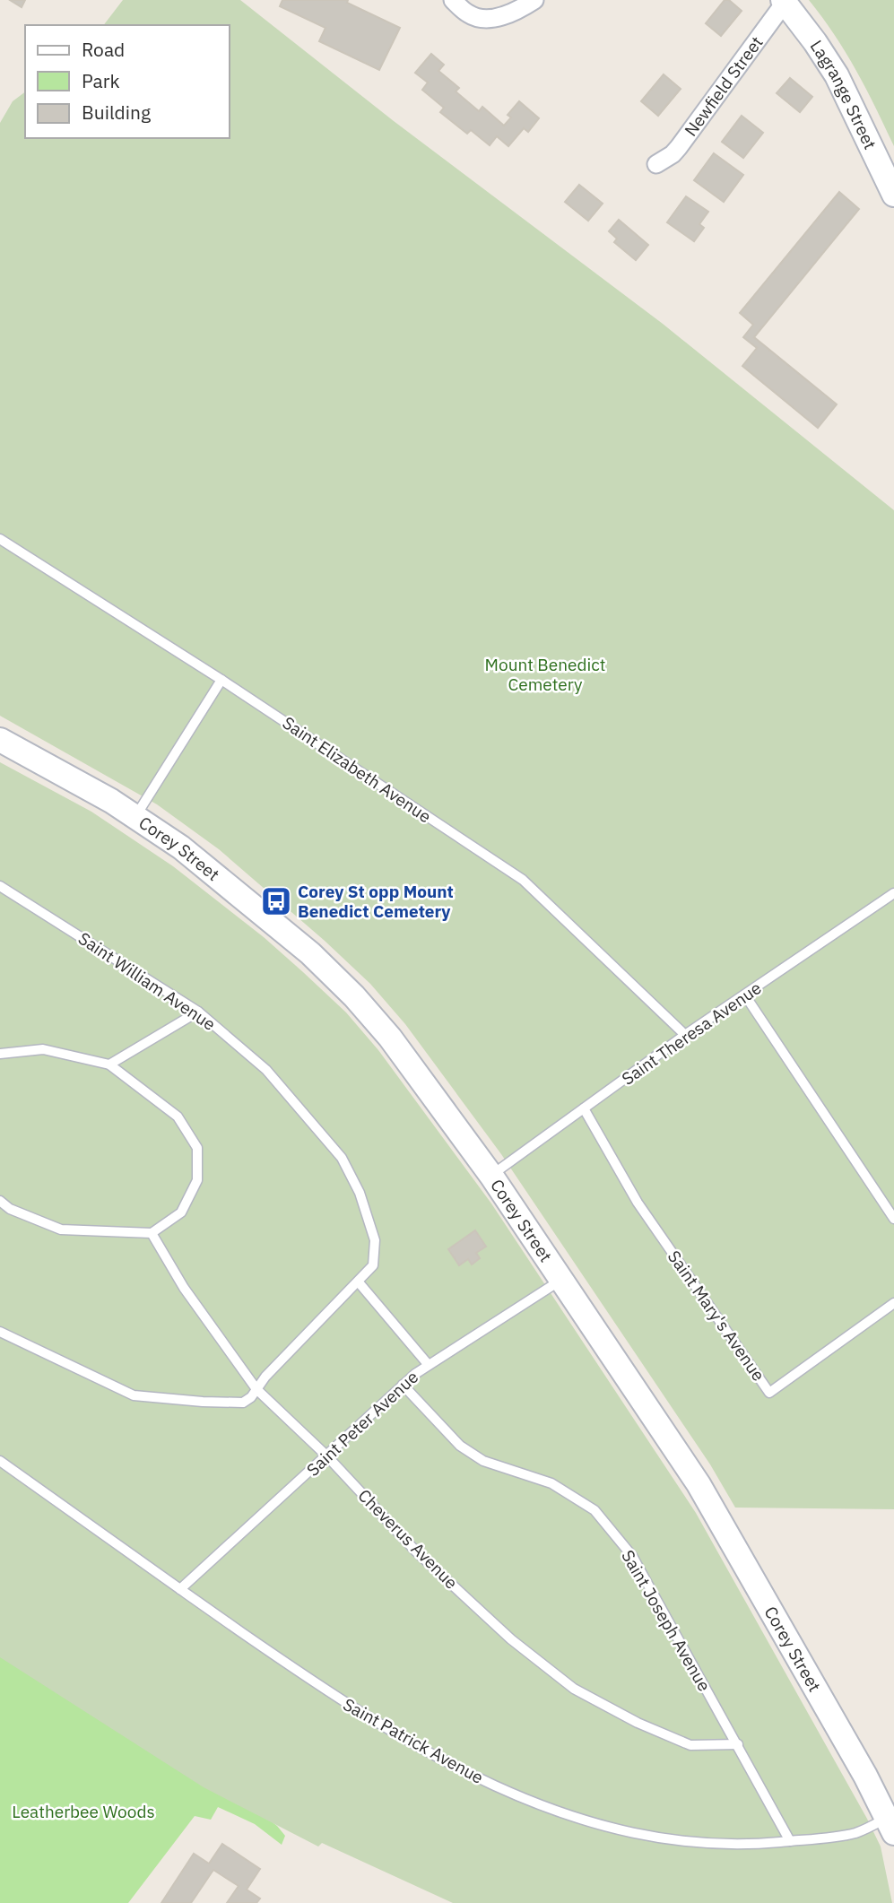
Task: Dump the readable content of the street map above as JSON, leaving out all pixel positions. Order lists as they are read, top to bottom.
{
  "streets": {
    "street": ["Newfield Street", "Lagrange Street", "Corey Street"],
    "lane": [
      "Saint Elizabeth Avenue",
      "Saint William Avenue",
      "Saint Theresa Avenue",
      "Saint Mary's Avenue",
      "Saint Peter Avenue",
      "Cheverus Avenue",
      "Saint Joseph Avenue",
      "Saint Patrick Avenue"
    ]
  },
  "crossings": [
    ["Newfield Street", "Lagrange Street"],
    ["Saint Elizabeth Avenue", "Saint Theresa Avenue"],
    ["Corey Street", "Saint Theresa Avenue"],
    ["Corey Street", "Saint Peter Avenue"],
    ["Corey Street", "Saint Patrick Avenue"],
    ["Saint William Avenue", "Cheverus Avenue"],
    ["Saint Theresa Avenue", "Saint Mary's Avenue"],
    ["Saint Peter Avenue", "Cheverus Avenue"],
    ["Saint Peter Avenue", "Saint Joseph Avenue"],
    ["Saint Peter Avenue", "Saint Patrick Avenue"],
    ["Cheverus Avenue", "Saint Joseph Avenue"],
    ["Saint Joseph Avenue", "Saint Patrick Avenue"]
  ],
  "parks": ["Mount Benedict Cemetery", "Leatherbee Woods"],
  "places": {
    "bus stop": ["Corey St opp Mount Benedict Cemetery"]
  },
  "legend": ["Road", "Park", "Building"]
}
